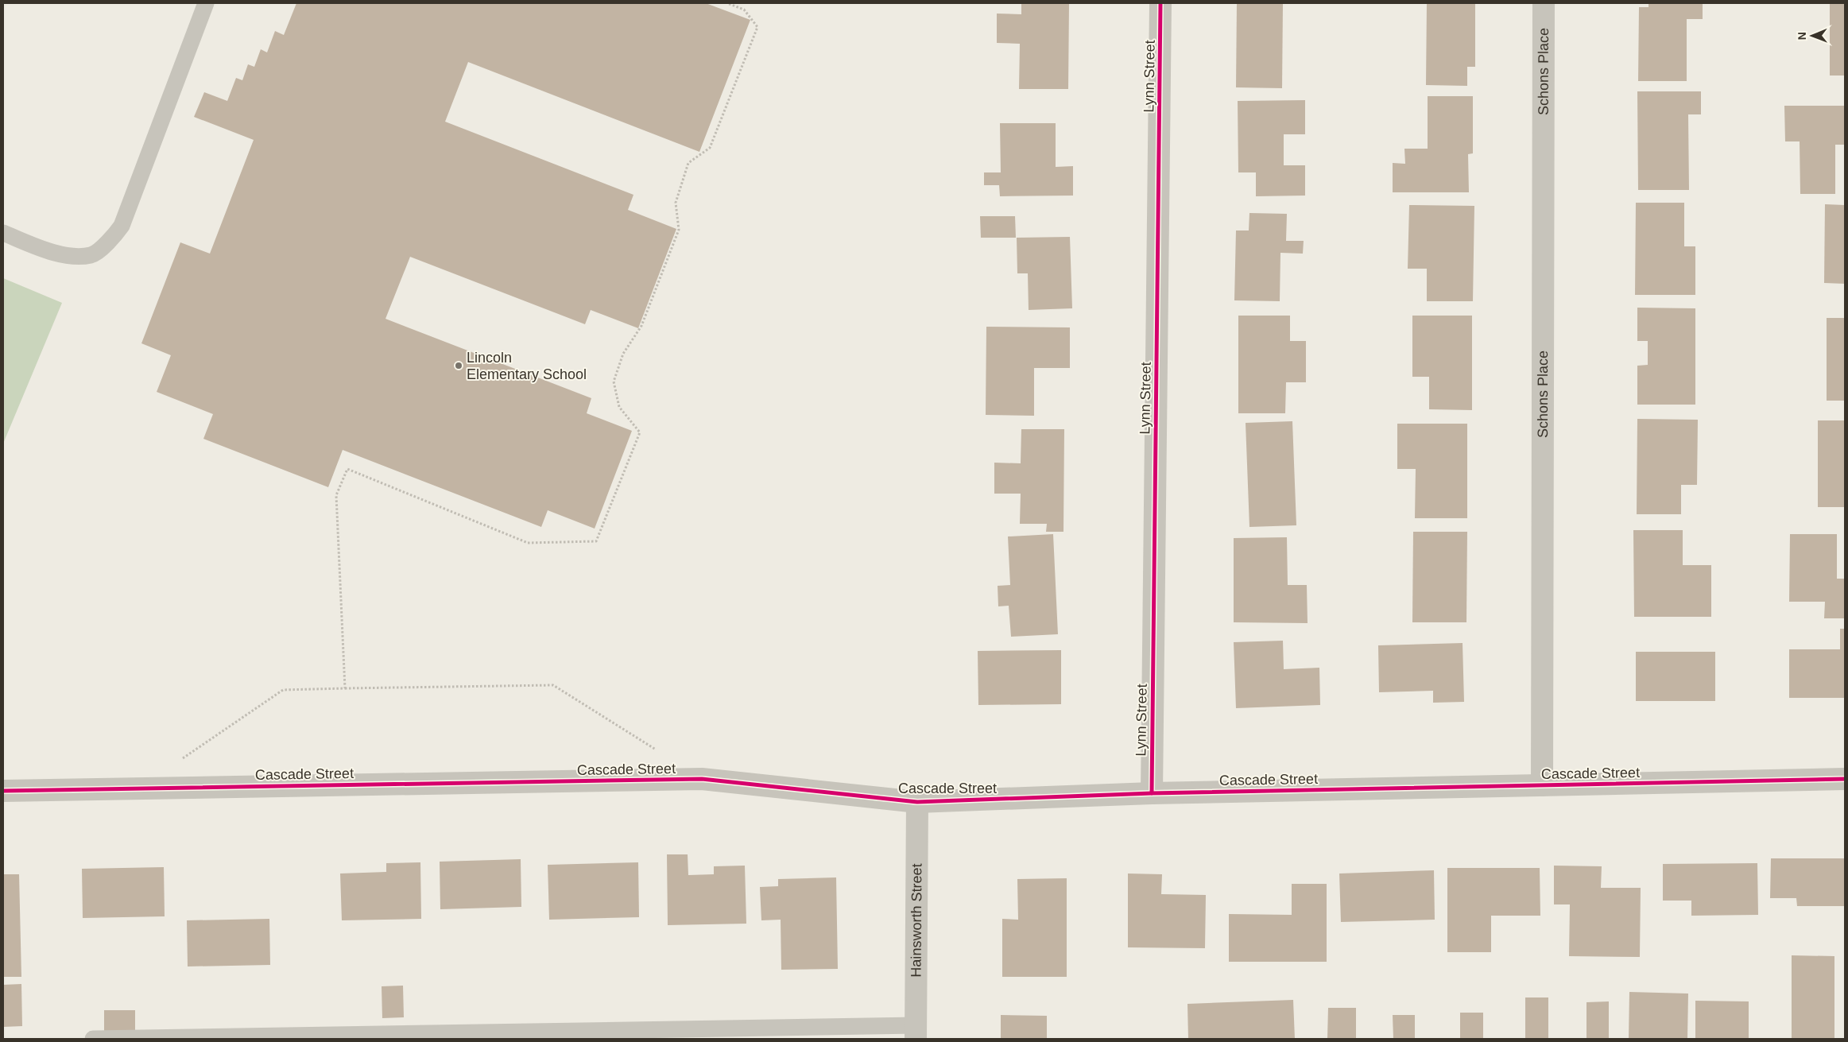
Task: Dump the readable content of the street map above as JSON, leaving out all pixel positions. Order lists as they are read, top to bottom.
{
  "streets": {
    "street": [
      "Schons Place",
      "Lynn Street",
      "Cascade Street",
      "Hainsworth Street"
    ]
  },
  "crossings": [
    ["Schons Place", "Cascade Street"],
    ["Lynn Street", "Cascade Street"],
    ["Cascade Street", "Hainsworth Street"]
  ],
  "places": ["Lincoln Elementary School"],
  "north": "left"
}
